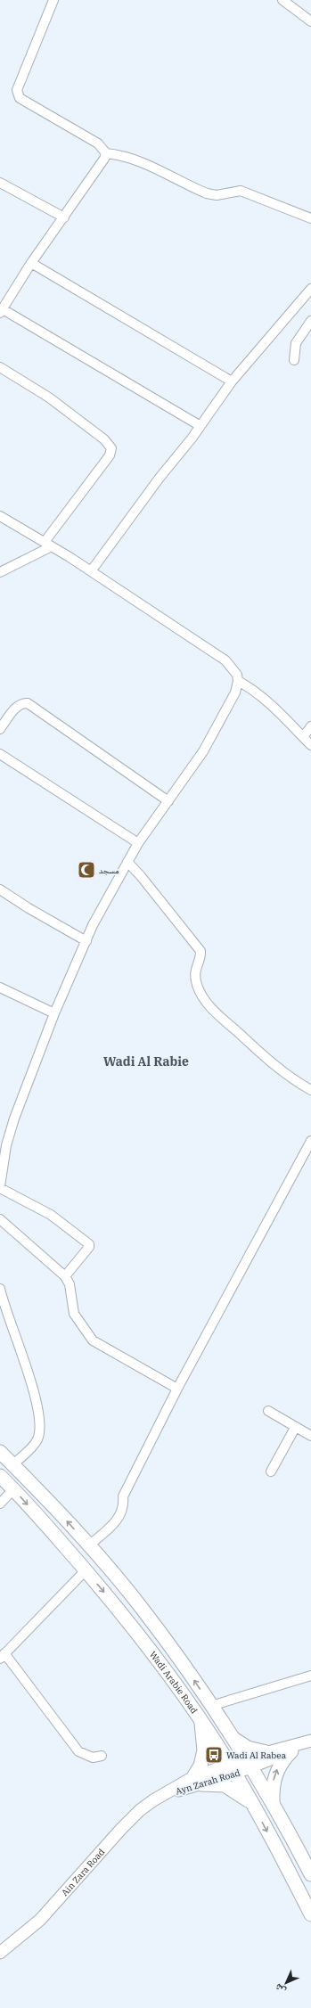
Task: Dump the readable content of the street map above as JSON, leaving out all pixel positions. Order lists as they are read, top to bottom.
{
  "streets": {
    "highway": ["Wadi Arabie Road"],
    "main road": ["Ayn Zarah Road", "Ain Zara Road"]
  },
  "crossings": [
    ["Wadi Arabie Road", "Ayn Zarah Road"],
    ["Ayn Zarah Road", "Ain Zara Road"]
  ],
  "districts": ["Wadi Al Rabie"],
  "places": {
    "mosque": ["مسجد"],
    "bus stop": ["Wadi Al Rabea"]
  },
  "north": "bottom left"
}
